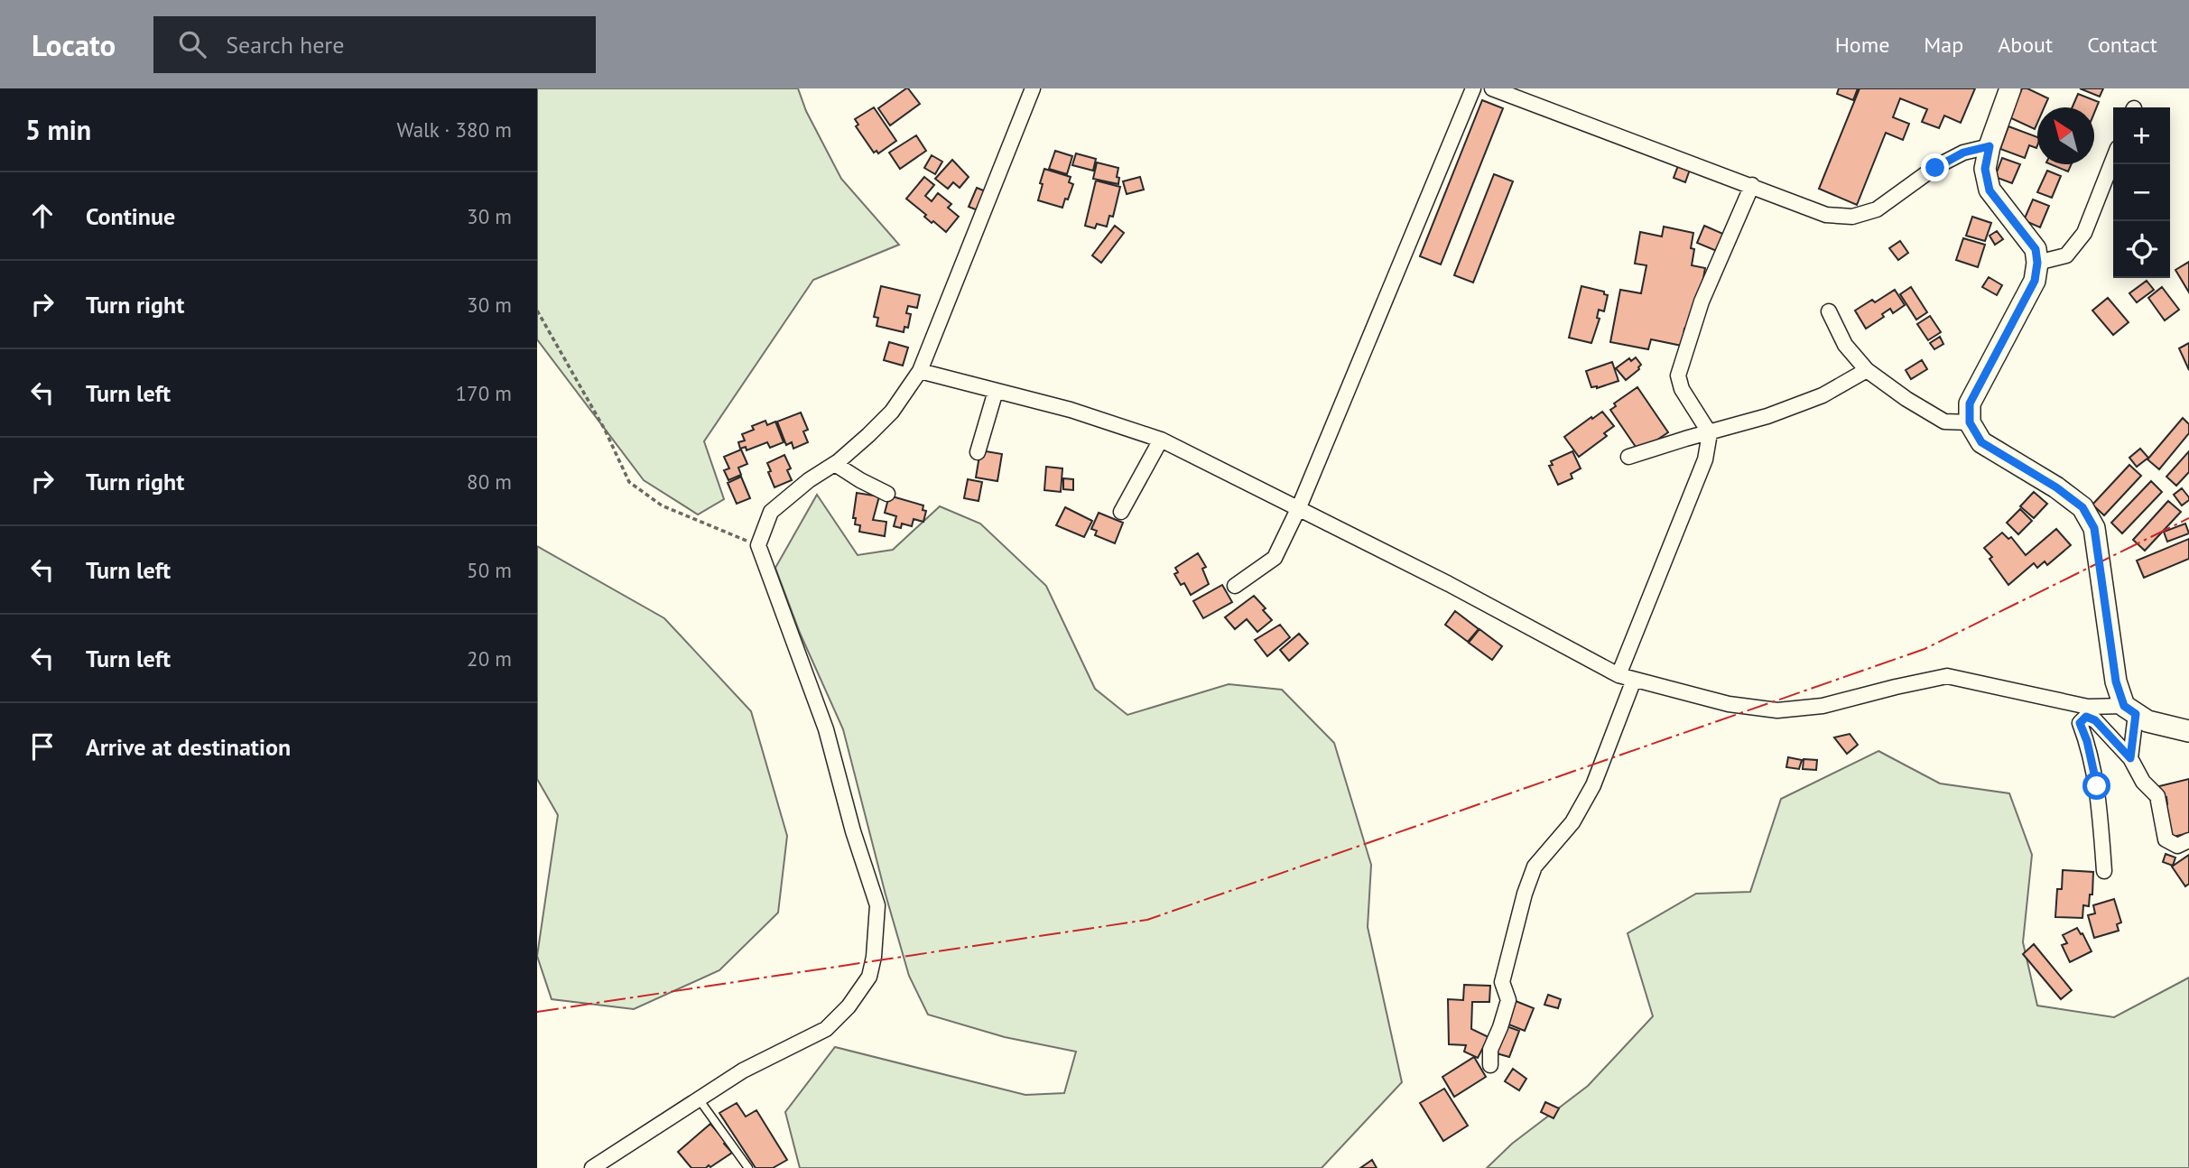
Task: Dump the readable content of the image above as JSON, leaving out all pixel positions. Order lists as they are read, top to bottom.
{
  "north": "top left",
  "page": {
    "header": "Locato",
    "search": "Search here",
    "nav": [
      "Home",
      "Map",
      "About",
      "Contact"
    ],
    "heading": ["5 min", "Walk · 380 m"],
    "map_buttons": ["+", "−"],
    "list": [
      ["Continue", "30 m"],
      ["Turn right", "30 m"],
      ["Turn left", "170 m"],
      ["Turn right", "80 m"],
      ["Turn left", "50 m"],
      ["Turn left", "20 m"],
      "Arrive at destination"
    ]
  }
}
